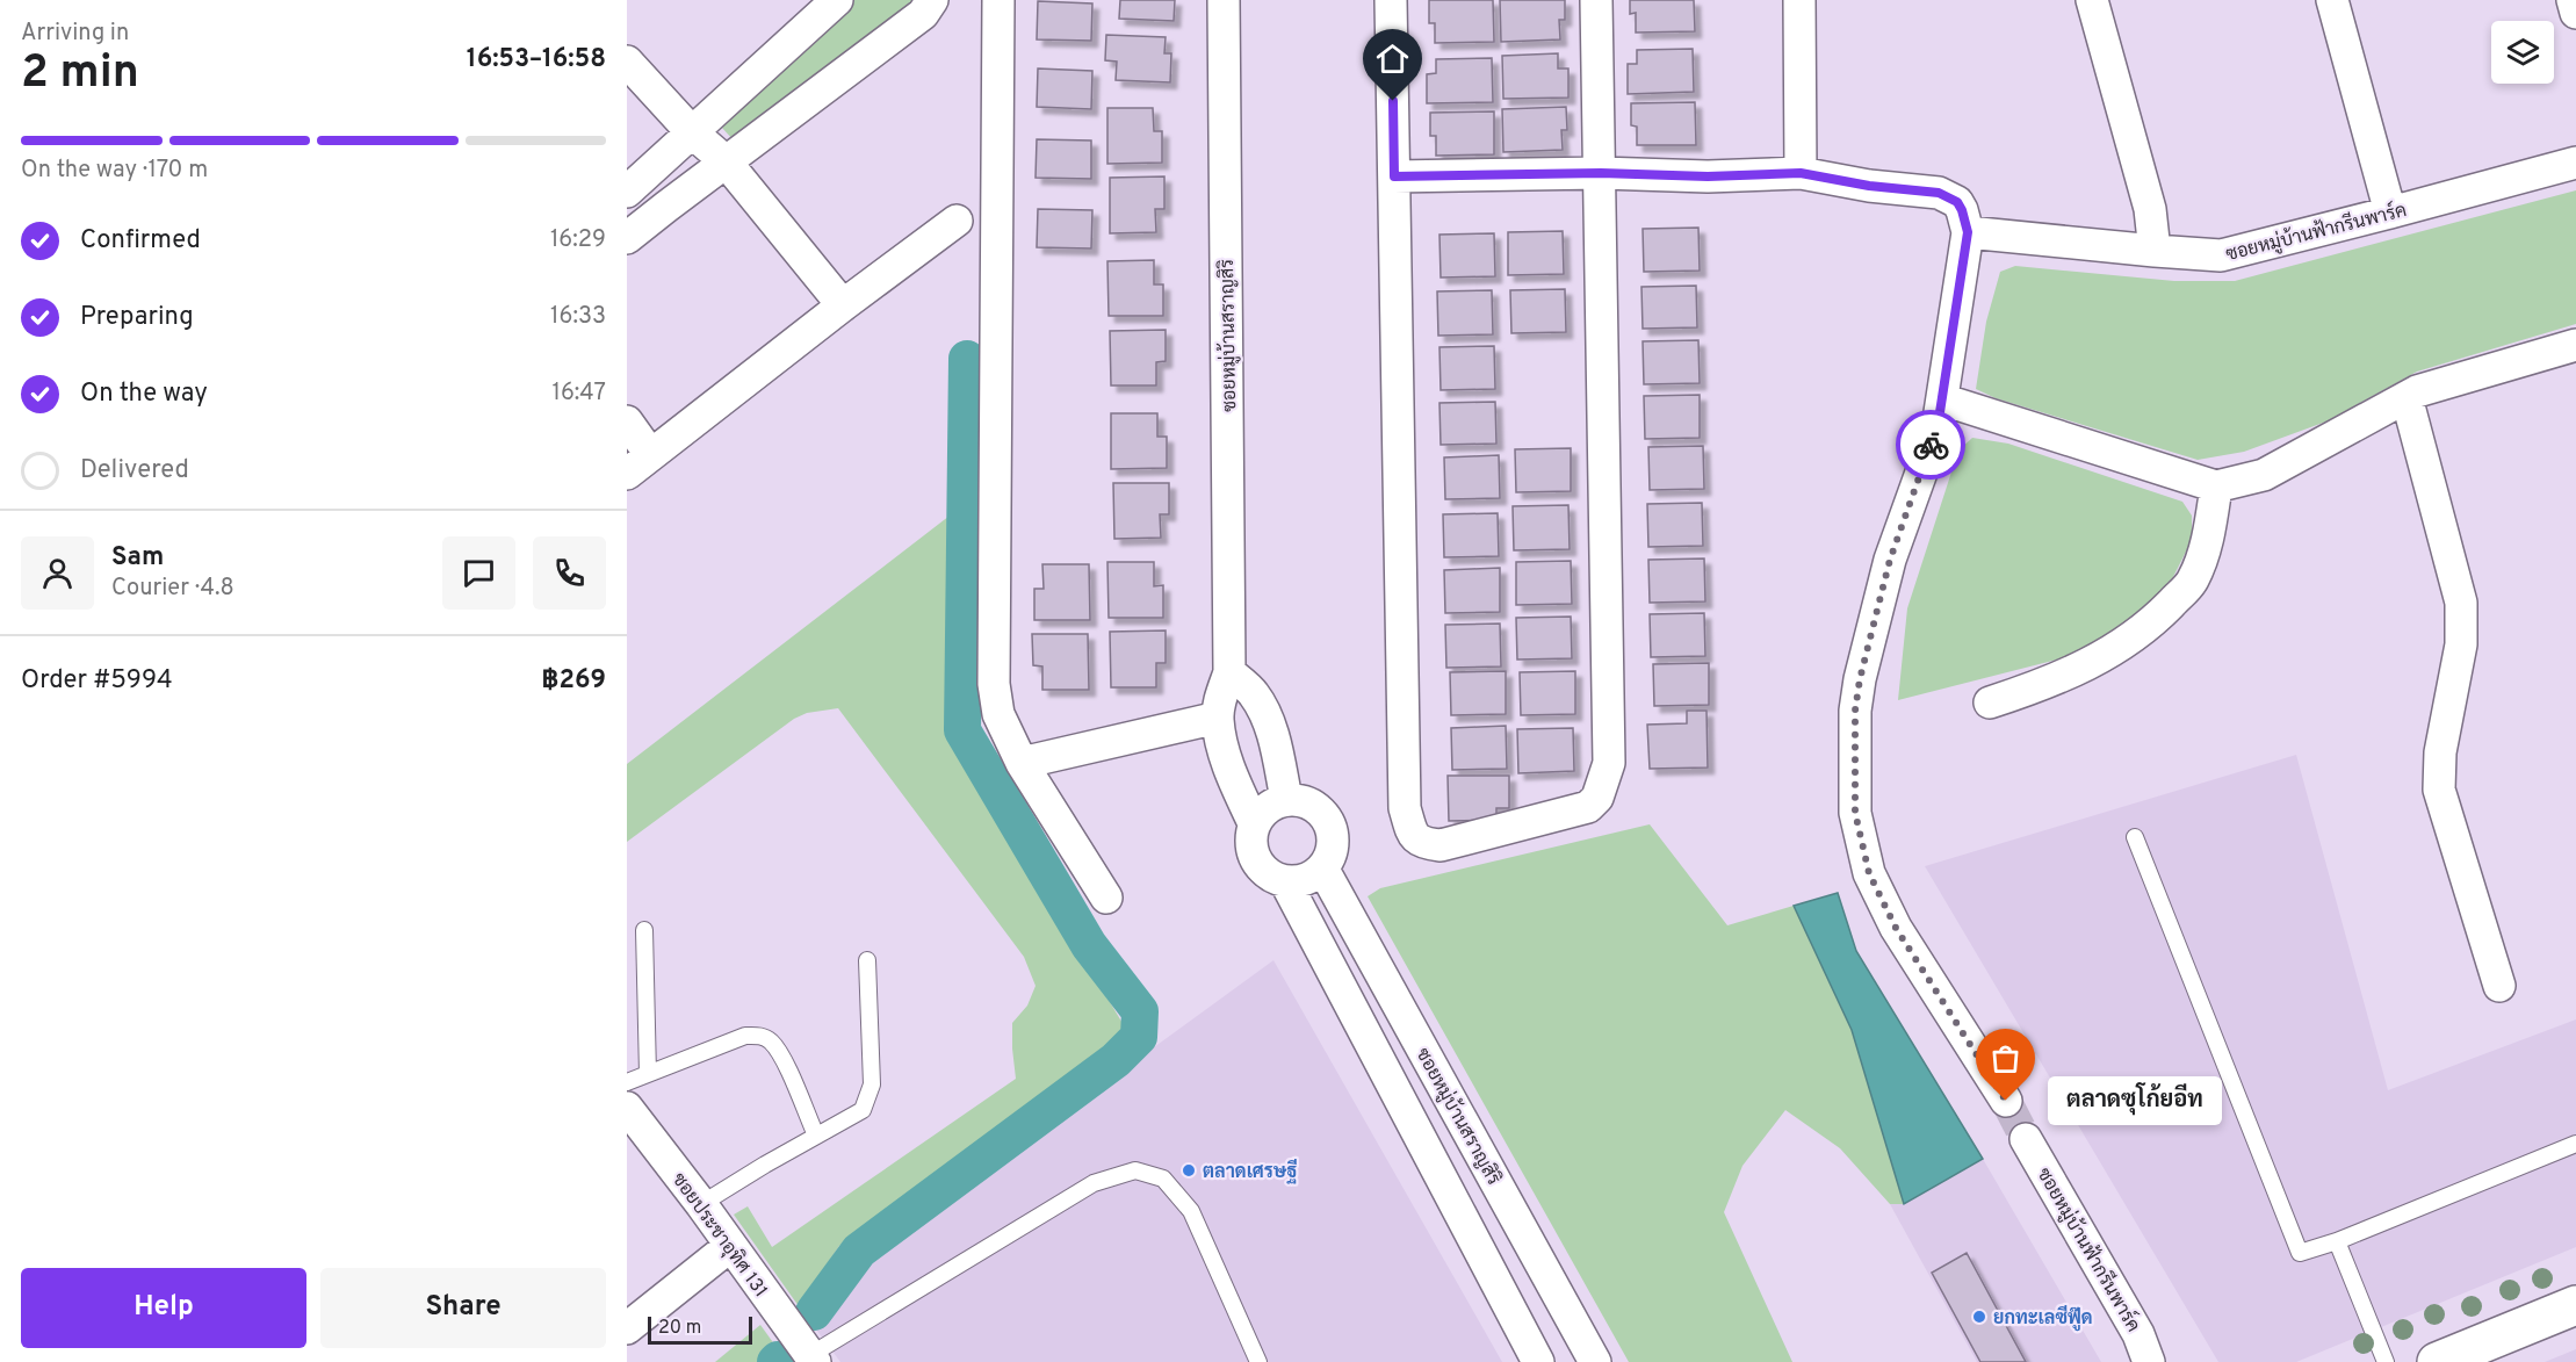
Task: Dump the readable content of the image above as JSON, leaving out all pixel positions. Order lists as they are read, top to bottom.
{
  "streets": {
    "street": ["ซอยหมู่บ้านฟ้ากรีนพาร์ค", "ซอยหมู่บ้านสราญสิริ", "ซอยประชาอุทิศ 131"]
  },
  "places": ["ตลาดซุโก้ยอีท", "ตลาดเศรษฐี", "ยกทะเลซีฟู๊ด"],
  "scale_bar": "20 m",
  "page": {
    "heading": ["2 min", "Arriving in", "16:53–16:58"],
    "panel": [
      "Sam",
      "Courier · 4.8",
      "Order #5994",
      "฿269"
    ],
    "bar": "On the way · 170 m",
    "list": [
      ["Confirmed", "16:29"],
      ["Preparing", "16:33"],
      ["On the way", "16:47"],
      "Delivered"
    ],
    "bubble": "ตลาดซุโก้ยอีท",
    "buttons": ["Help", "Share"],
    "scale": "20 m"
  }
}
